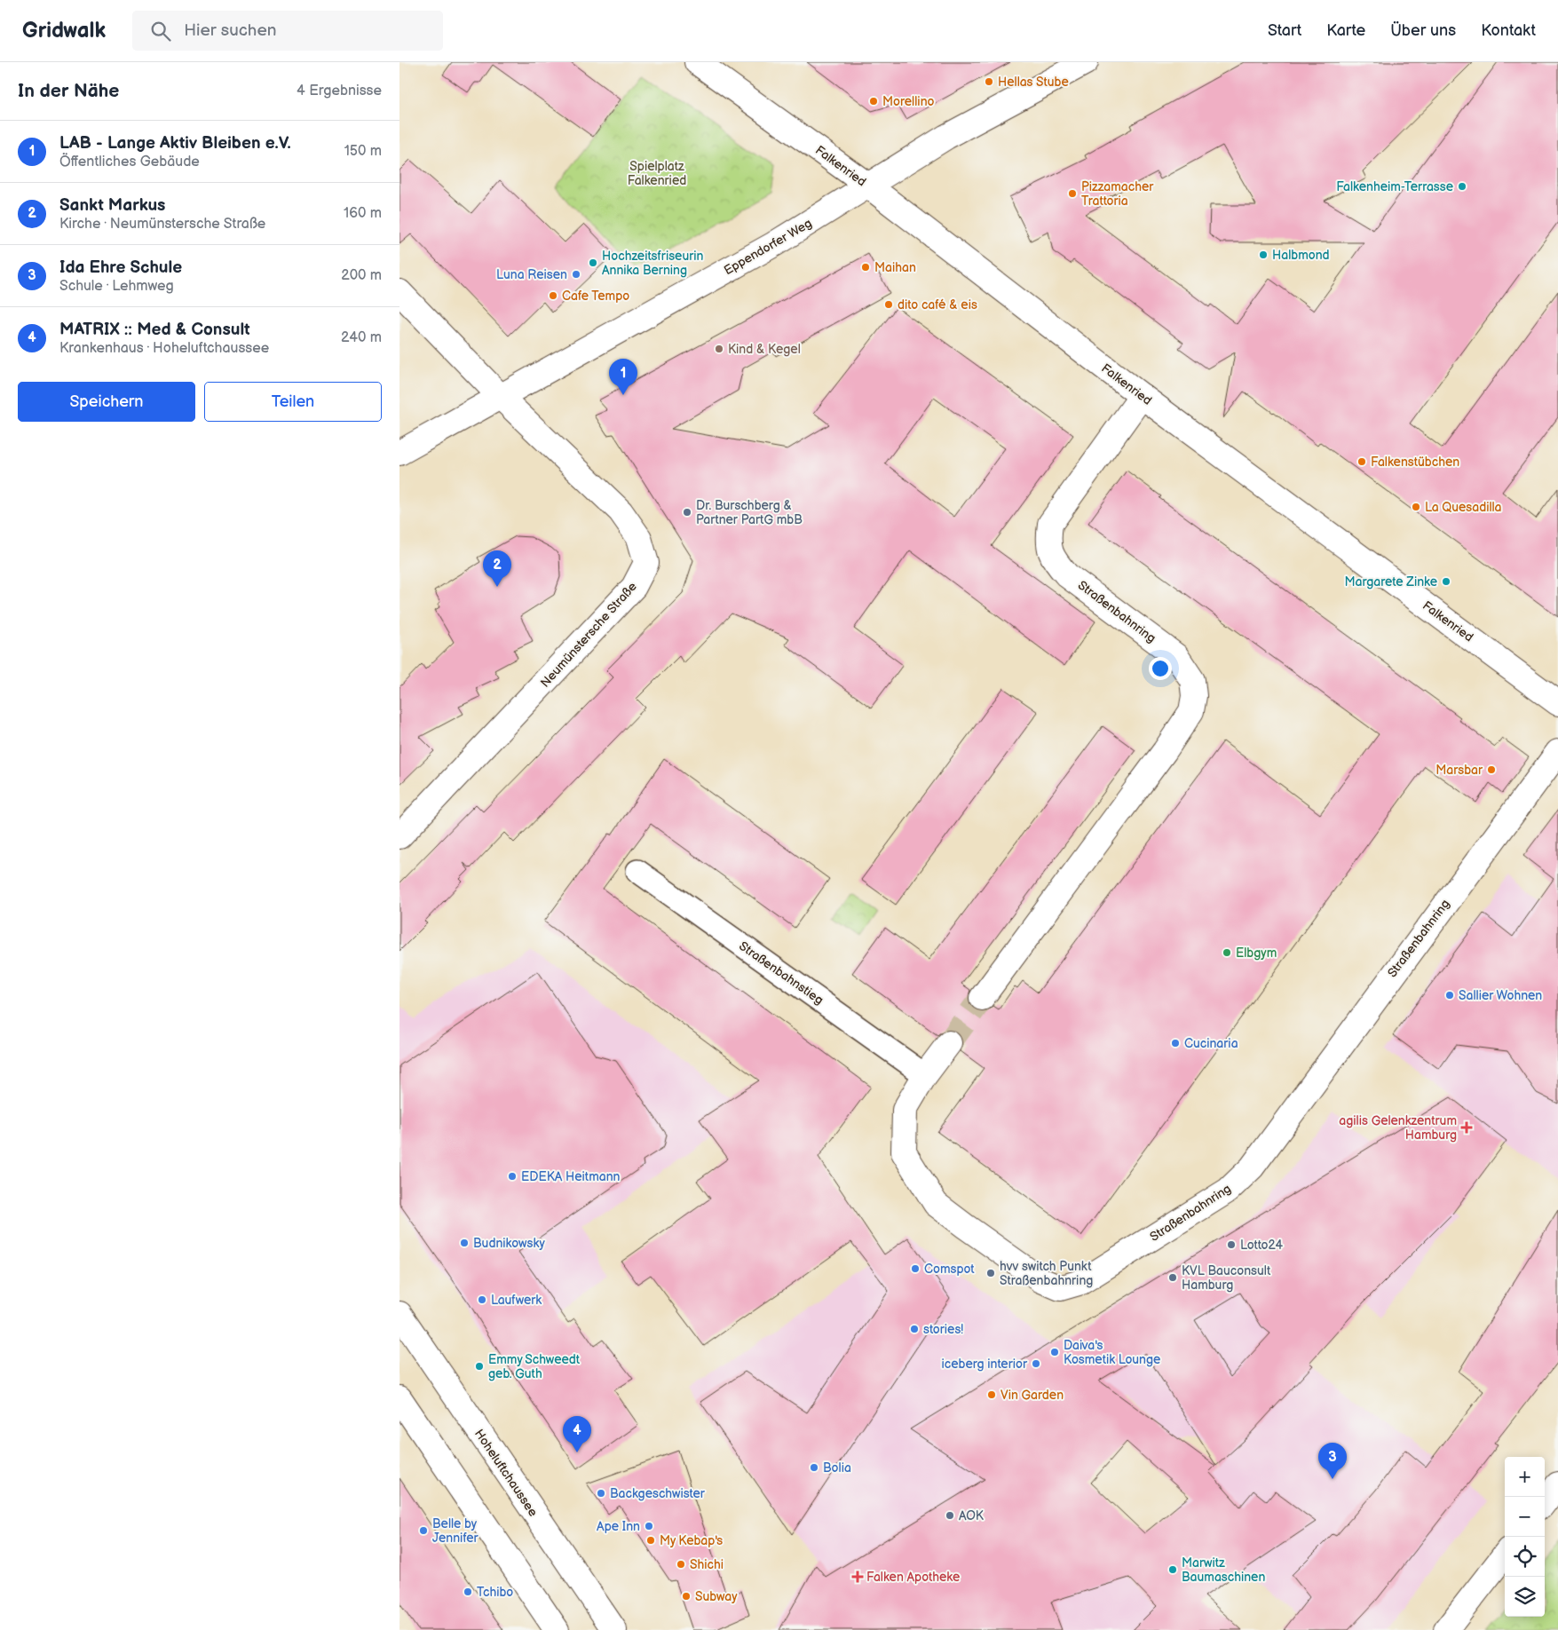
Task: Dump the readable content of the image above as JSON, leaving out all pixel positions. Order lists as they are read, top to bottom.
{
  "streets": {
    "street": [
      "Falkenried",
      "Eppendorfer Weg",
      "Straßenbahnring",
      "Neumünstersche Straße",
      "Straßenbahnstieg",
      "Hoheluftchaussee"
    ]
  },
  "crossings": [
    ["Falkenried", "Eppendorfer Weg"],
    ["Falkenried", "Straßenbahnring"],
    ["Eppendorfer Weg", "Neumünstersche Straße"],
    ["Straßenbahnring", "Straßenbahnstieg"]
  ],
  "parks": ["Spielplatz Falkenried"],
  "places": {
    "other": [
      "Hellas Stube",
      "Morellino",
      "Falkenheim-Terrasse",
      "Pizzamacher Trattoria",
      "Halbmond",
      "Hochzeitsfriseurin Annika Berning",
      "Maihan",
      "Luna Reisen",
      "Cafe Tempo",
      "dito café & eis",
      "Kind & Kegel",
      "Falkenstübchen",
      "La Quesadilla",
      "Dr. Burschberg & Partner PartG mbB",
      "Margarete Zinke",
      "Marsbar",
      "Elbgym",
      "Sallier Wohnen",
      "Cucinaria",
      "EDEKA Heitmann",
      "Budnikowsky",
      "Lotto24",
      "Comspot",
      "hvv switch Punkt Straßenbahnring",
      "KVL Bauconsult Hamburg",
      "Laufwerk",
      "stories!",
      "Daiva's Kosmetik Lounge",
      "iceberg interior",
      "Emmy Schweedt geb. Guth",
      "Vin Garden",
      "Bolia",
      "Backgeschwister",
      "AOK",
      "Ape Inn",
      "Belle by Jennifer",
      "My Kebap's",
      "Shichi",
      "Marwitz Baumaschinen",
      "Tchibo",
      "Subway"
    ],
    "health": ["agilis Gelenkzentrum Hamburg", "Falken Apotheke"]
  },
  "page": {
    "header": "Gridwalk",
    "search": "Hier suchen",
    "nav": [
      "Start",
      "Karte",
      "Über uns",
      "Kontakt"
    ],
    "heading": ["In der Nähe", "4 Ergebnisse"],
    "list": [
      {
        "mark": "1",
        "name": "LAB - Lange Aktiv Bleiben e.V.",
        "note": "Öffentliches Gebäude",
        "value": "150 m"
      },
      {
        "mark": "2",
        "name": "Sankt Markus",
        "note": "Kirche · Neumünstersche Straße",
        "value": "160 m"
      },
      {
        "mark": "3",
        "name": "Ida Ehre Schule",
        "note": "Schule · Lehmweg",
        "value": "200 m"
      },
      {
        "mark": "4",
        "name": "MATRIX :: Med & Consult",
        "note": "Krankenhaus · Hoheluftchaussee",
        "value": "240 m"
      }
    ],
    "pins": [
      "1",
      "2",
      "4",
      "3"
    ],
    "buttons": ["Speichern", "Teilen"],
    "map_buttons": ["+", "−"]
  }
}
